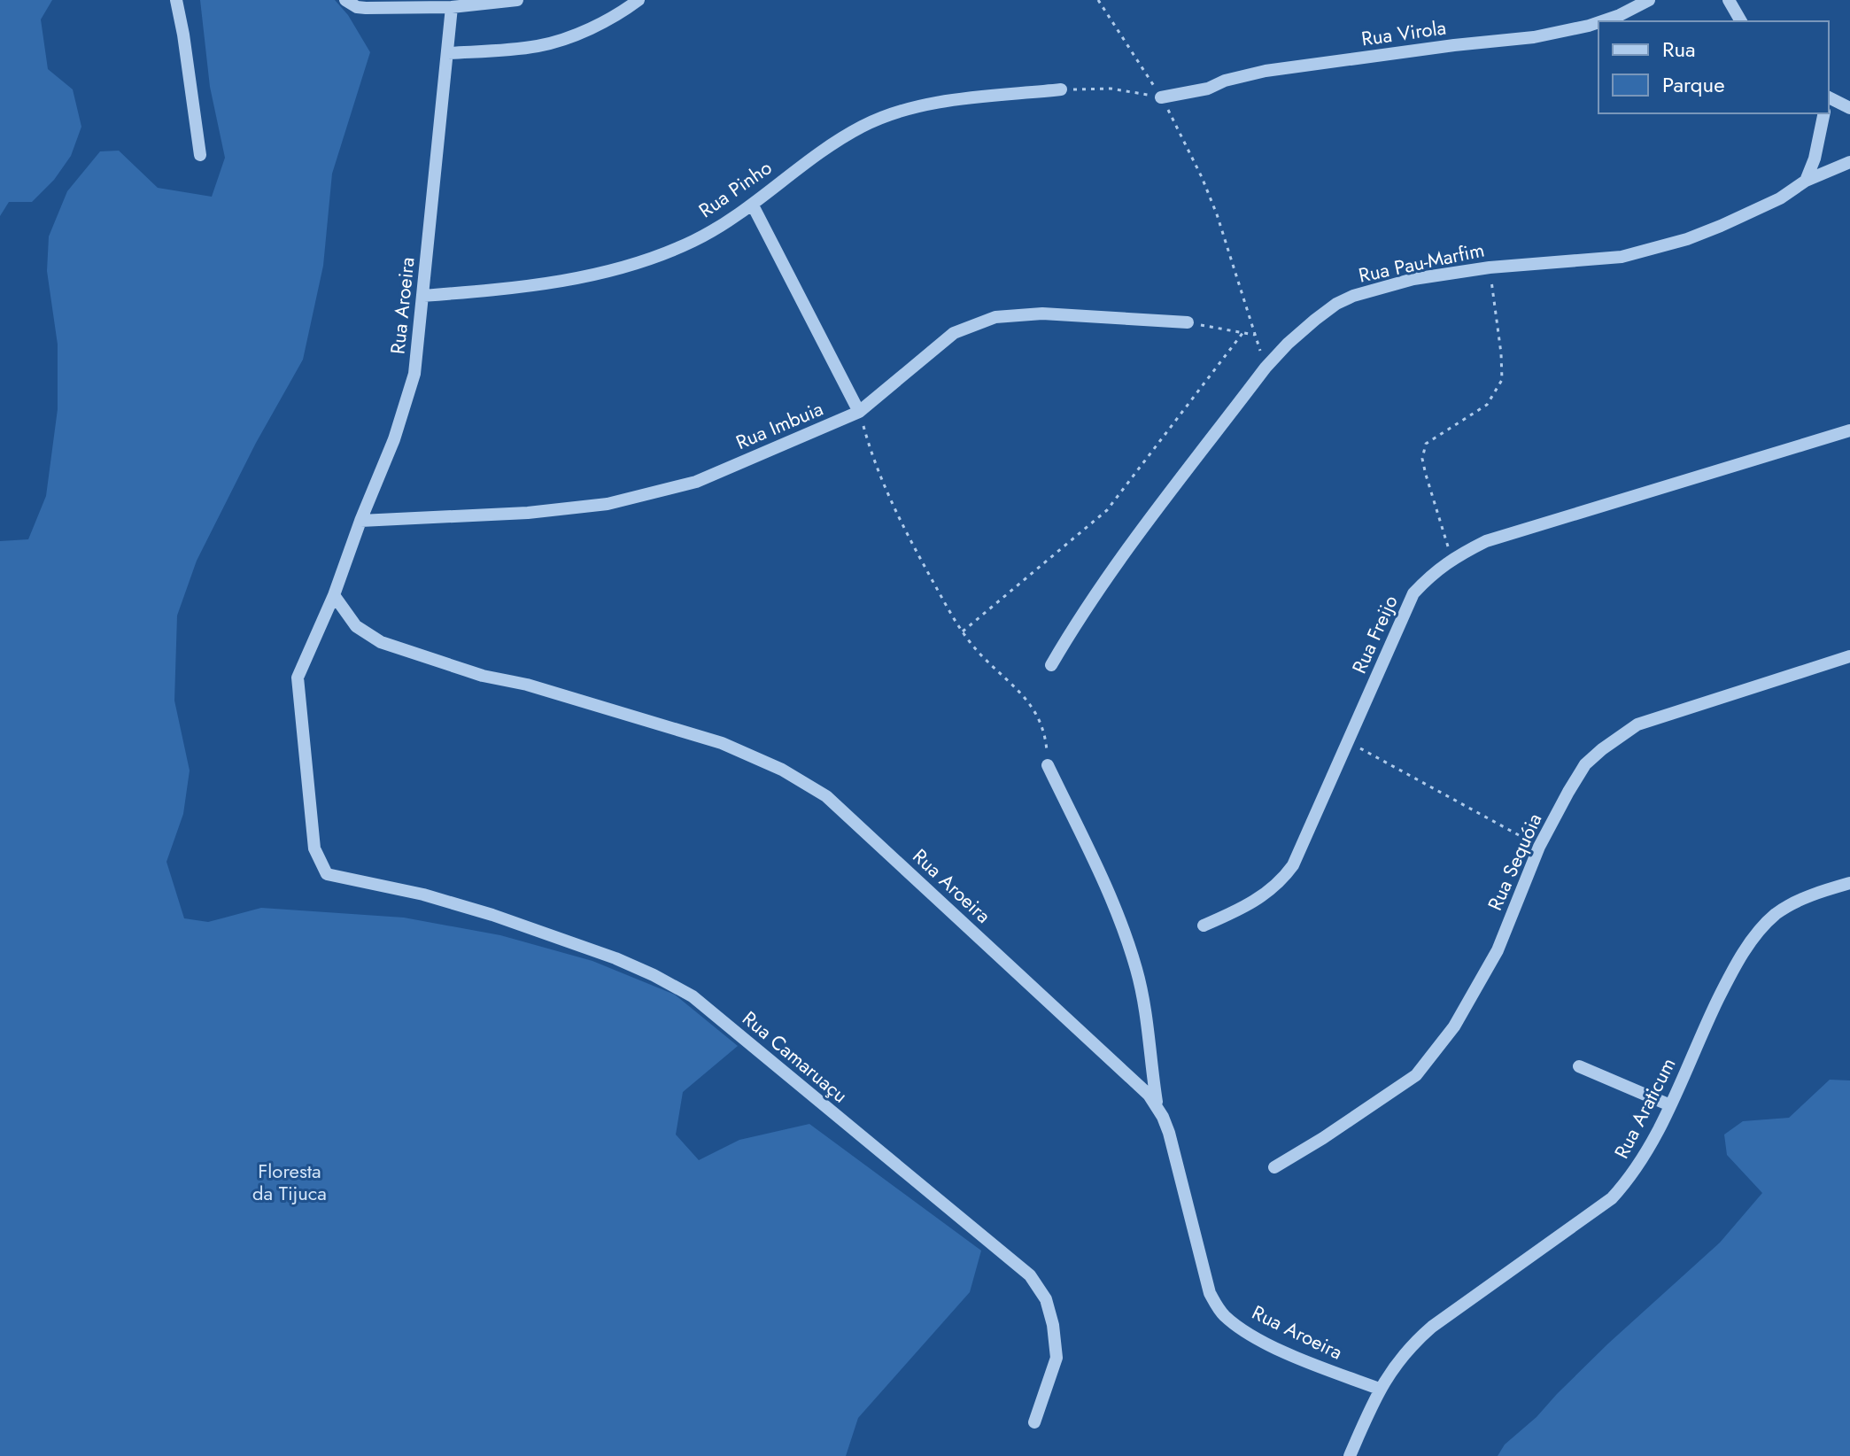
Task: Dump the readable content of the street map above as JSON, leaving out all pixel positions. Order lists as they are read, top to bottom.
{
  "streets": {
    "street": [
      "Rua Virola",
      "Rua Pinho",
      "Rua Pau-Marfim",
      "Rua Aroeira",
      "Rua Imbuia",
      "Rua Freijo",
      "Rua Sequóia",
      "Rua Camaruaçu",
      "Rua Araticum"
    ]
  },
  "crossings": [
    ["Rua Pinho", "Rua Aroeira"],
    ["Rua Aroeira", "Rua Imbuia"],
    ["Rua Aroeira", "Rua Camaruaçu"],
    ["Rua Aroeira", "Rua Araticum"]
  ],
  "parks": ["Floresta da Tijuca"],
  "legend": ["Rua", "Parque"]
}
